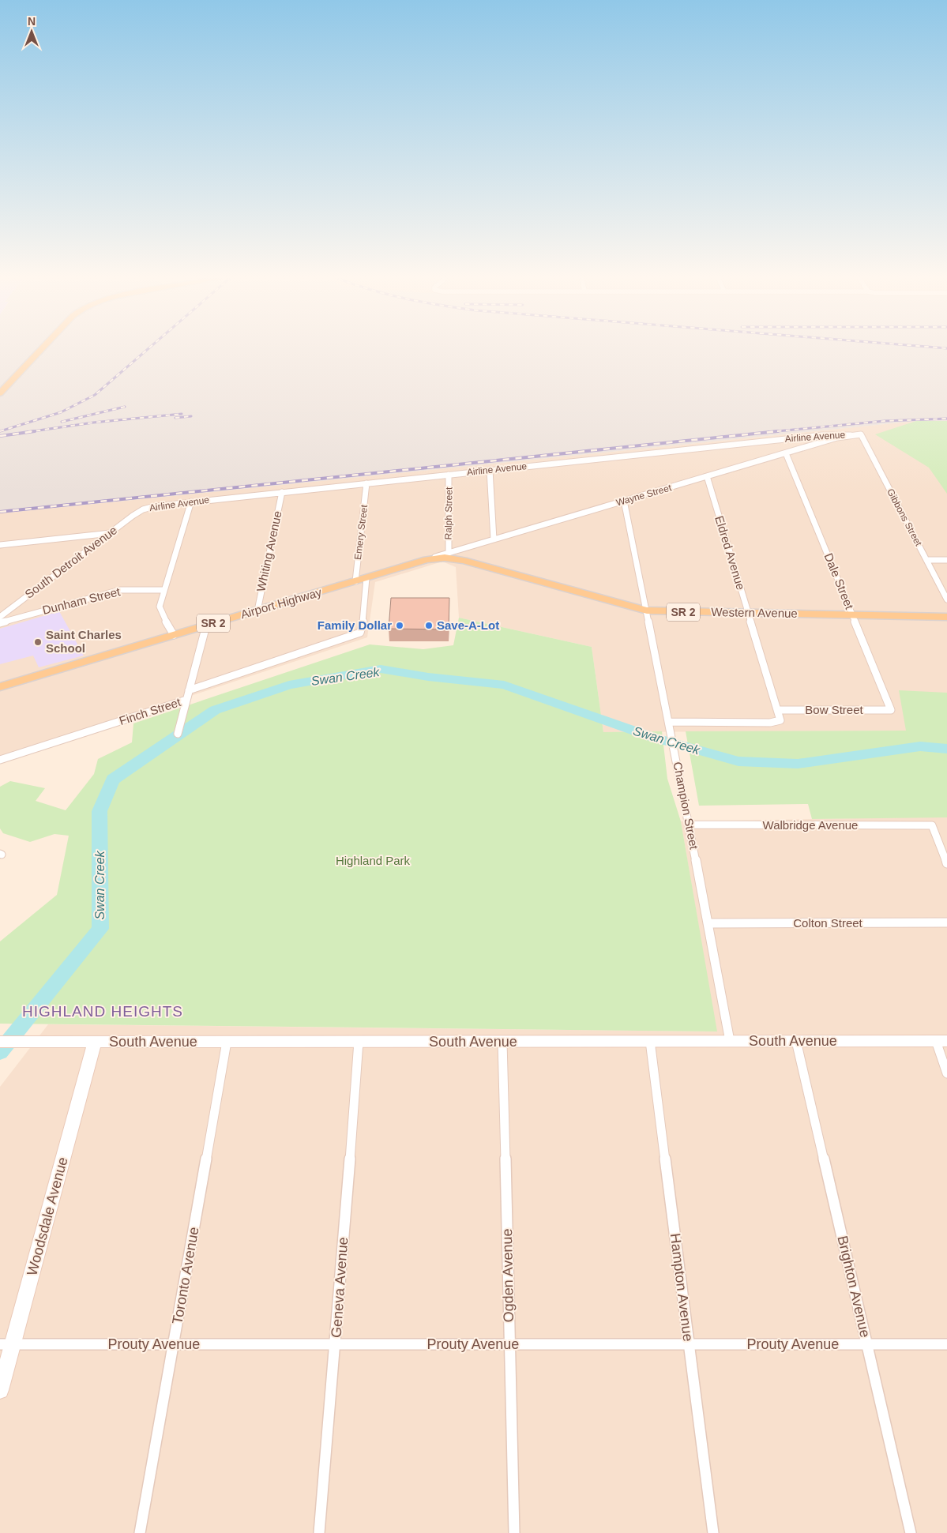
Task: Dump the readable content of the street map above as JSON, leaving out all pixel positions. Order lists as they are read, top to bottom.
{
  "streets": {
    "main road": ["Airport Highway", "SR 2", "Western Avenue"],
    "street": [
      "Airline Avenue",
      "Wayne Street",
      "Ralph Street",
      "Gibbons Street",
      "Emery Street",
      "Whiting Avenue",
      "Eldred Avenue",
      "South Detroit Avenue",
      "Dale Street",
      "Dunham Street",
      "Bow Street",
      "Finch Street",
      "Champion Street",
      "Walbridge Avenue",
      "Colton Street",
      "South Avenue",
      "Woodsdale Avenue",
      "Toronto Avenue",
      "Ogden Avenue",
      "Brighton Avenue",
      "Geneva Avenue",
      "Hampton Avenue",
      "Prouty Avenue"
    ]
  },
  "crossings": [
    ["Airline Avenue", "Wayne Street"],
    ["Airline Avenue", "Ralph Street"],
    ["Airline Avenue", "Emery Street"],
    ["Airline Avenue", "Whiting Avenue"],
    ["Airline Avenue", "South Detroit Avenue"],
    ["Wayne Street", "Ralph Street"],
    ["Wayne Street", "Gibbons Street"],
    ["Wayne Street", "Eldred Avenue"],
    ["Wayne Street", "Dale Street"],
    ["Wayne Street", "Airport Highway"],
    ["Wayne Street", "Western Avenue"],
    ["Wayne Street", "Champion Street"],
    ["Emery Street", "Airport Highway"],
    ["Emery Street", "Finch Street"],
    ["Whiting Avenue", "Airport Highway"],
    ["Eldred Avenue", "Western Avenue"],
    ["Eldred Avenue", "Bow Street"],
    ["Eldred Avenue", "Champion Street"],
    ["Dale Street", "Western Avenue"],
    ["Dale Street", "Bow Street"],
    ["Airport Highway", "Western Avenue"],
    ["Western Avenue", "Champion Street"],
    ["Champion Street", "Walbridge Avenue"],
    ["Champion Street", "Colton Street"],
    ["Champion Street", "South Avenue"],
    ["South Avenue", "Woodsdale Avenue"],
    ["South Avenue", "Toronto Avenue"],
    ["South Avenue", "Ogden Avenue"],
    ["South Avenue", "Brighton Avenue"],
    ["South Avenue", "Geneva Avenue"],
    ["South Avenue", "Hampton Avenue"],
    ["Woodsdale Avenue", "Prouty Avenue"],
    ["Toronto Avenue", "Prouty Avenue"],
    ["Ogden Avenue", "Prouty Avenue"],
    ["Brighton Avenue", "Prouty Avenue"],
    ["Geneva Avenue", "Prouty Avenue"],
    ["Hampton Avenue", "Prouty Avenue"]
  ],
  "districts": ["HIGHLAND HEIGHTS"],
  "water": ["Swan Creek"],
  "parks": ["Highland Park"],
  "places": ["Family Dollar", "Save-A-Lot", "Saint Charles School"],
  "north": "top"
}
